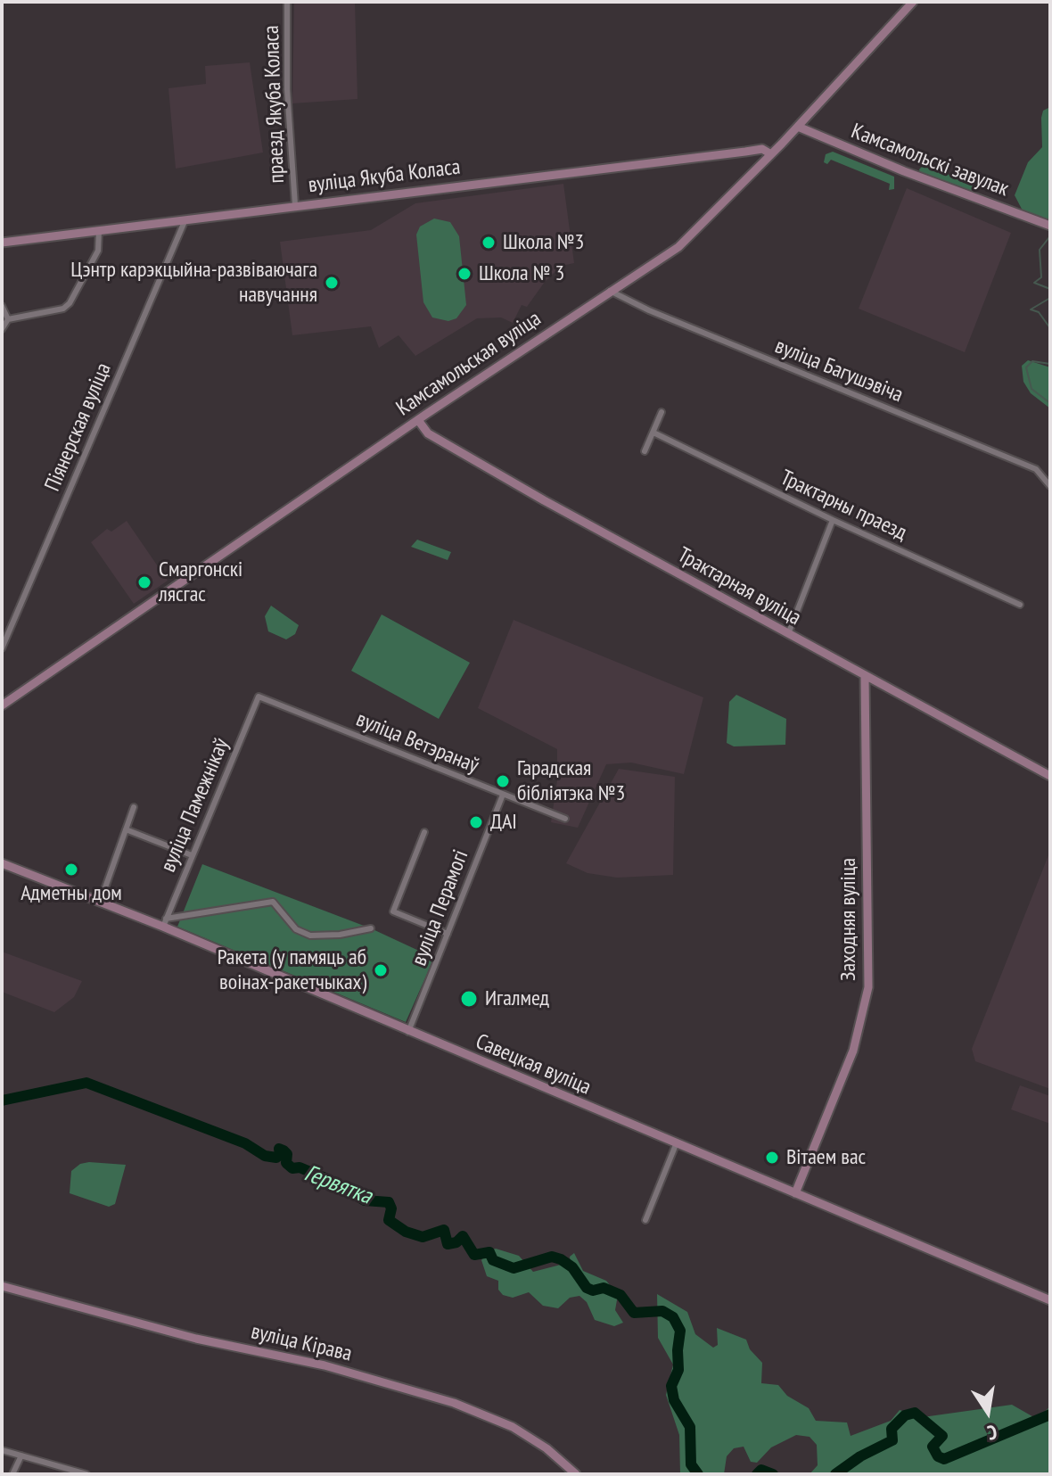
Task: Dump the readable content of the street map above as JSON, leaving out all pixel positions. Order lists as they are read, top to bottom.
{
  "streets": {
    "main road": [
      "Камсамольскі завулак",
      "вуліца Якуба Коласа",
      "Камсамольская вуліца",
      "Трактарная вуліца",
      "Заходняя вуліца",
      "Савецкая вуліца",
      "вуліца Кірава"
    ],
    "street": [
      "праезд Якуба Коласа",
      "вуліца Багушэвіча",
      "Піянерская вуліца",
      "Трактарны праезд",
      "вуліца Ветэранаў",
      "вуліца Памежнікаў",
      "вуліца Перамогі"
    ]
  },
  "crossings": [
    ["праезд Якуба Коласа", "вуліца Якуба Коласа"],
    ["Камсамольскі завулак", "Камсамольская вуліца"],
    ["вуліца Якуба Коласа", "Камсамольская вуліца"],
    ["вуліца Якуба Коласа", "Піянерская вуліца"],
    ["Камсамольская вуліца", "вуліца Багушэвіча"],
    ["Камсамольская вуліца", "Трактарная вуліца"],
    ["Трактарная вуліца", "Заходняя вуліца"],
    ["вуліца Ветэранаў", "вуліца Памежнікаў"],
    ["вуліца Ветэранаў", "вуліца Перамогі"],
    ["вуліца Памежнікаў", "Савецкая вуліца"],
    ["вуліца Перамогі", "Савецкая вуліца"],
    ["Заходняя вуліца", "Савецкая вуліца"]
  ],
  "water": ["Гервятка"],
  "places": [
    "Школа №3",
    "Школа № 3",
    "Цэнтр карэкцыйна-развіваючага навучання",
    "Смаргонскі лясгас",
    "Гарадская бібліятэка №3",
    "ДАІ",
    "Адметны дом",
    "Ракета (у памяць аб воінах-ракетчыках)",
    "Игалмед",
    "Вітаем вас"
  ],
  "north": "bottom"
}
